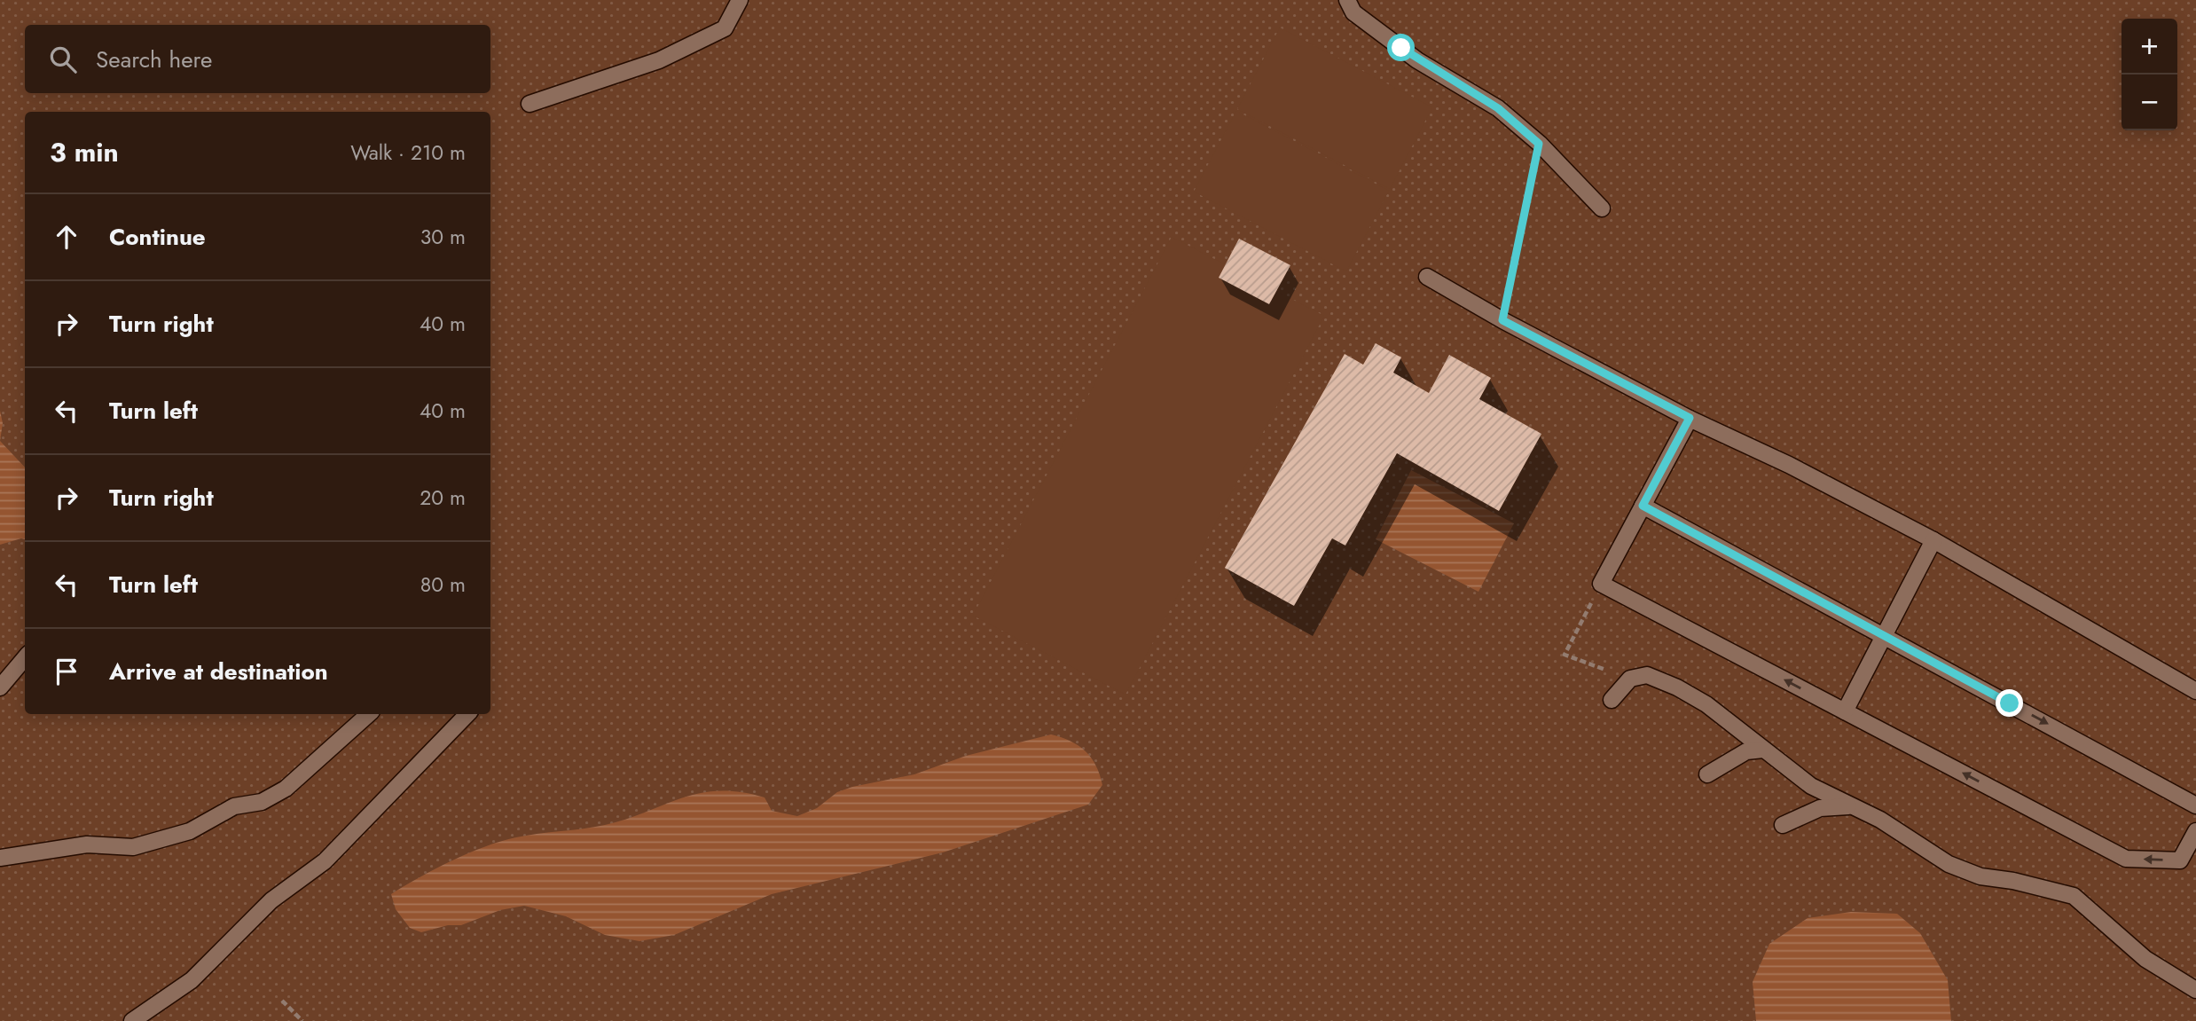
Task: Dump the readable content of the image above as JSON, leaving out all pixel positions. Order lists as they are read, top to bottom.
{
  "page": {
    "map_buttons": ["+", "−"],
    "search": "Search here",
    "heading": ["3 min", "Walk · 210 m"],
    "list": [
      ["Continue", "30 m"],
      ["Turn right", "40 m"],
      ["Turn left", "40 m"],
      ["Turn right", "20 m"],
      ["Turn left", "80 m"],
      "Arrive at destination"
    ]
  }
}
